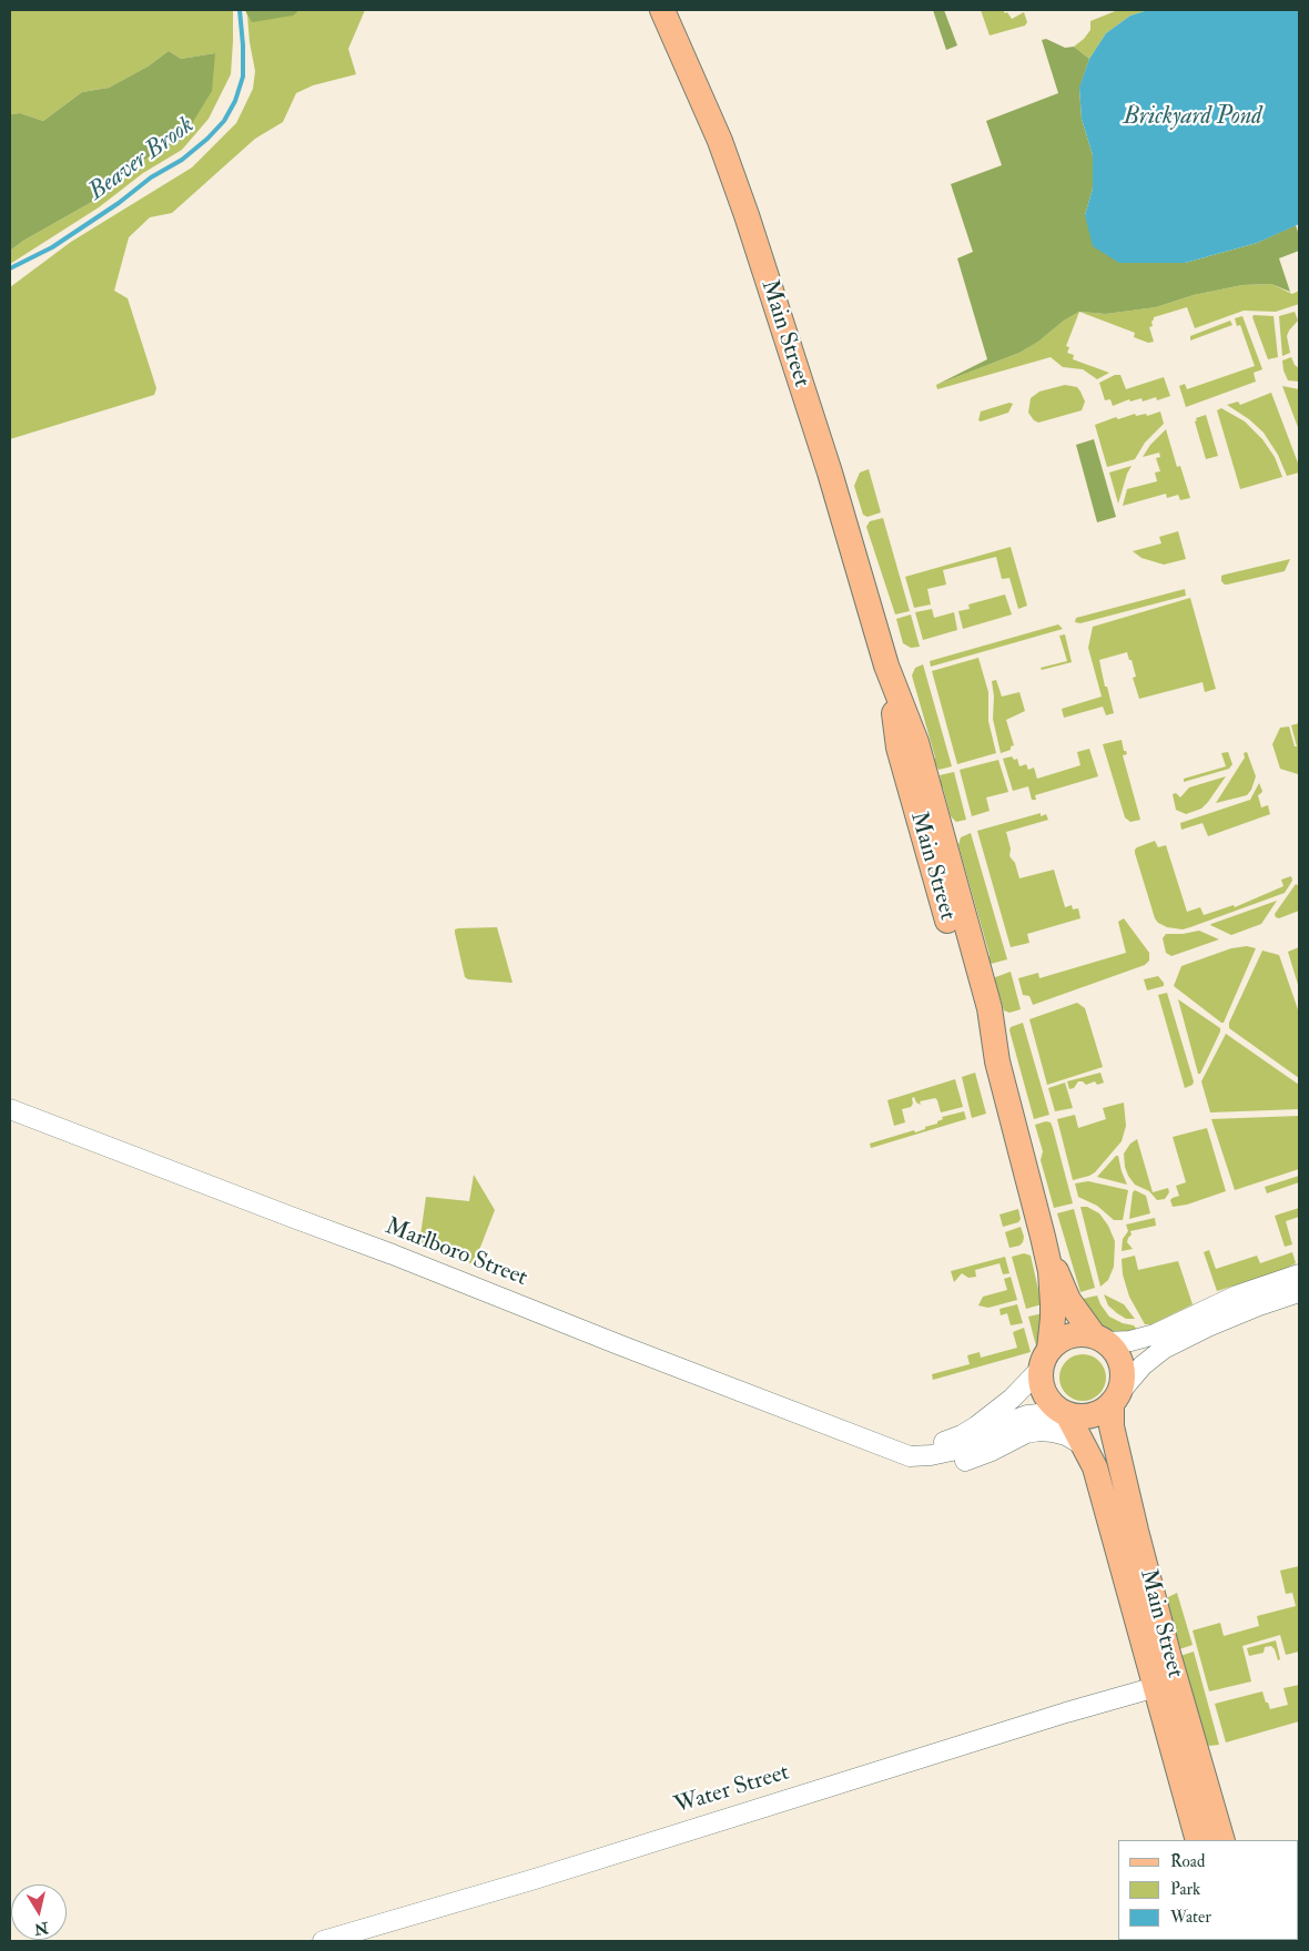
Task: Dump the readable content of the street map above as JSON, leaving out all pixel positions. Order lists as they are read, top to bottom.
{
  "streets": {
    "main road": ["Main Street"],
    "street": ["Marlboro Street", "Water Street"]
  },
  "crossings": [
    ["Main Street", "Marlboro Street"],
    ["Main Street", "Water Street"]
  ],
  "water": ["Brickyard Pond", "Beaver Brook"],
  "legend": ["Road", "Park", "Water"],
  "north": "bottom"
}
